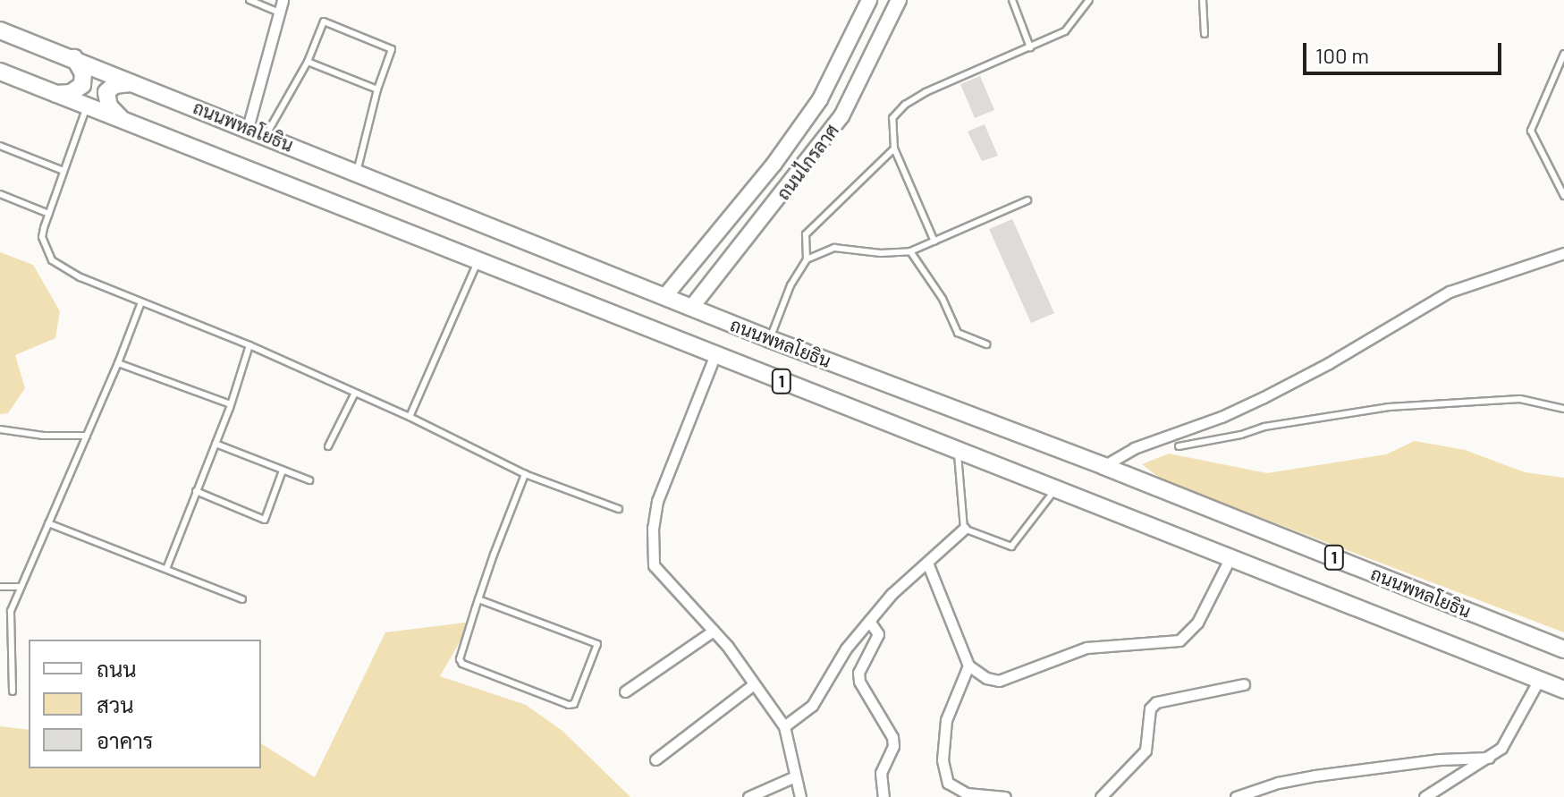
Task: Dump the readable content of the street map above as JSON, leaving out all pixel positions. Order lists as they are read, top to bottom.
{
  "streets": {
    "main road": ["ถนนพหลโยธิน", "ถนนไกรลาศ", "1"]
  },
  "crossings": [
    ["ถนนพหลโยธิน", "ถนนไกรลาศ"]
  ],
  "legend": ["ถนน", "สวน", "อาคาร"],
  "scale_bar": "100 m"
}
